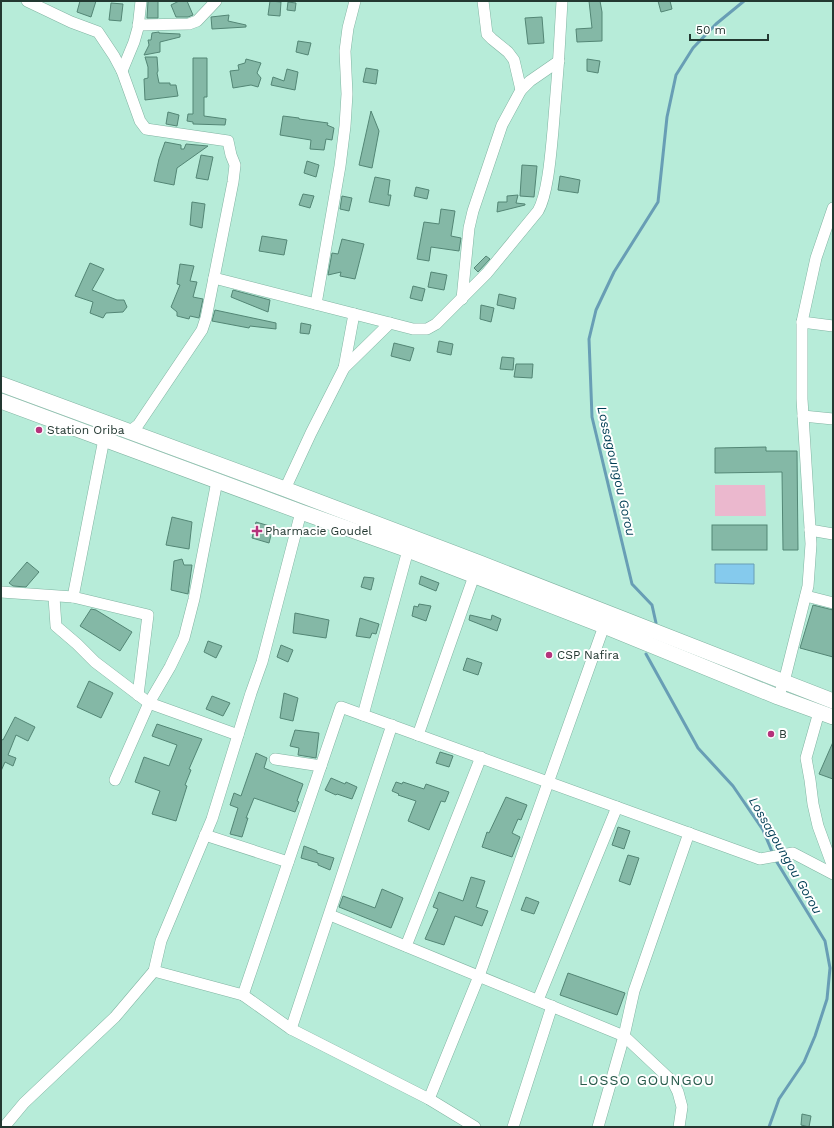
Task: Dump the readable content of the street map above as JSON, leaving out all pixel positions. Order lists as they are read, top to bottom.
{
  "districts": ["LOSSO GOUNGOU"],
  "water": ["Lossagoungou Gorou"],
  "places": {
    "other": ["Station Oriba", "CSP Nafira", "B"],
    "health": ["Pharmacie Goudel"]
  },
  "scale_bar": "50 m"
}
